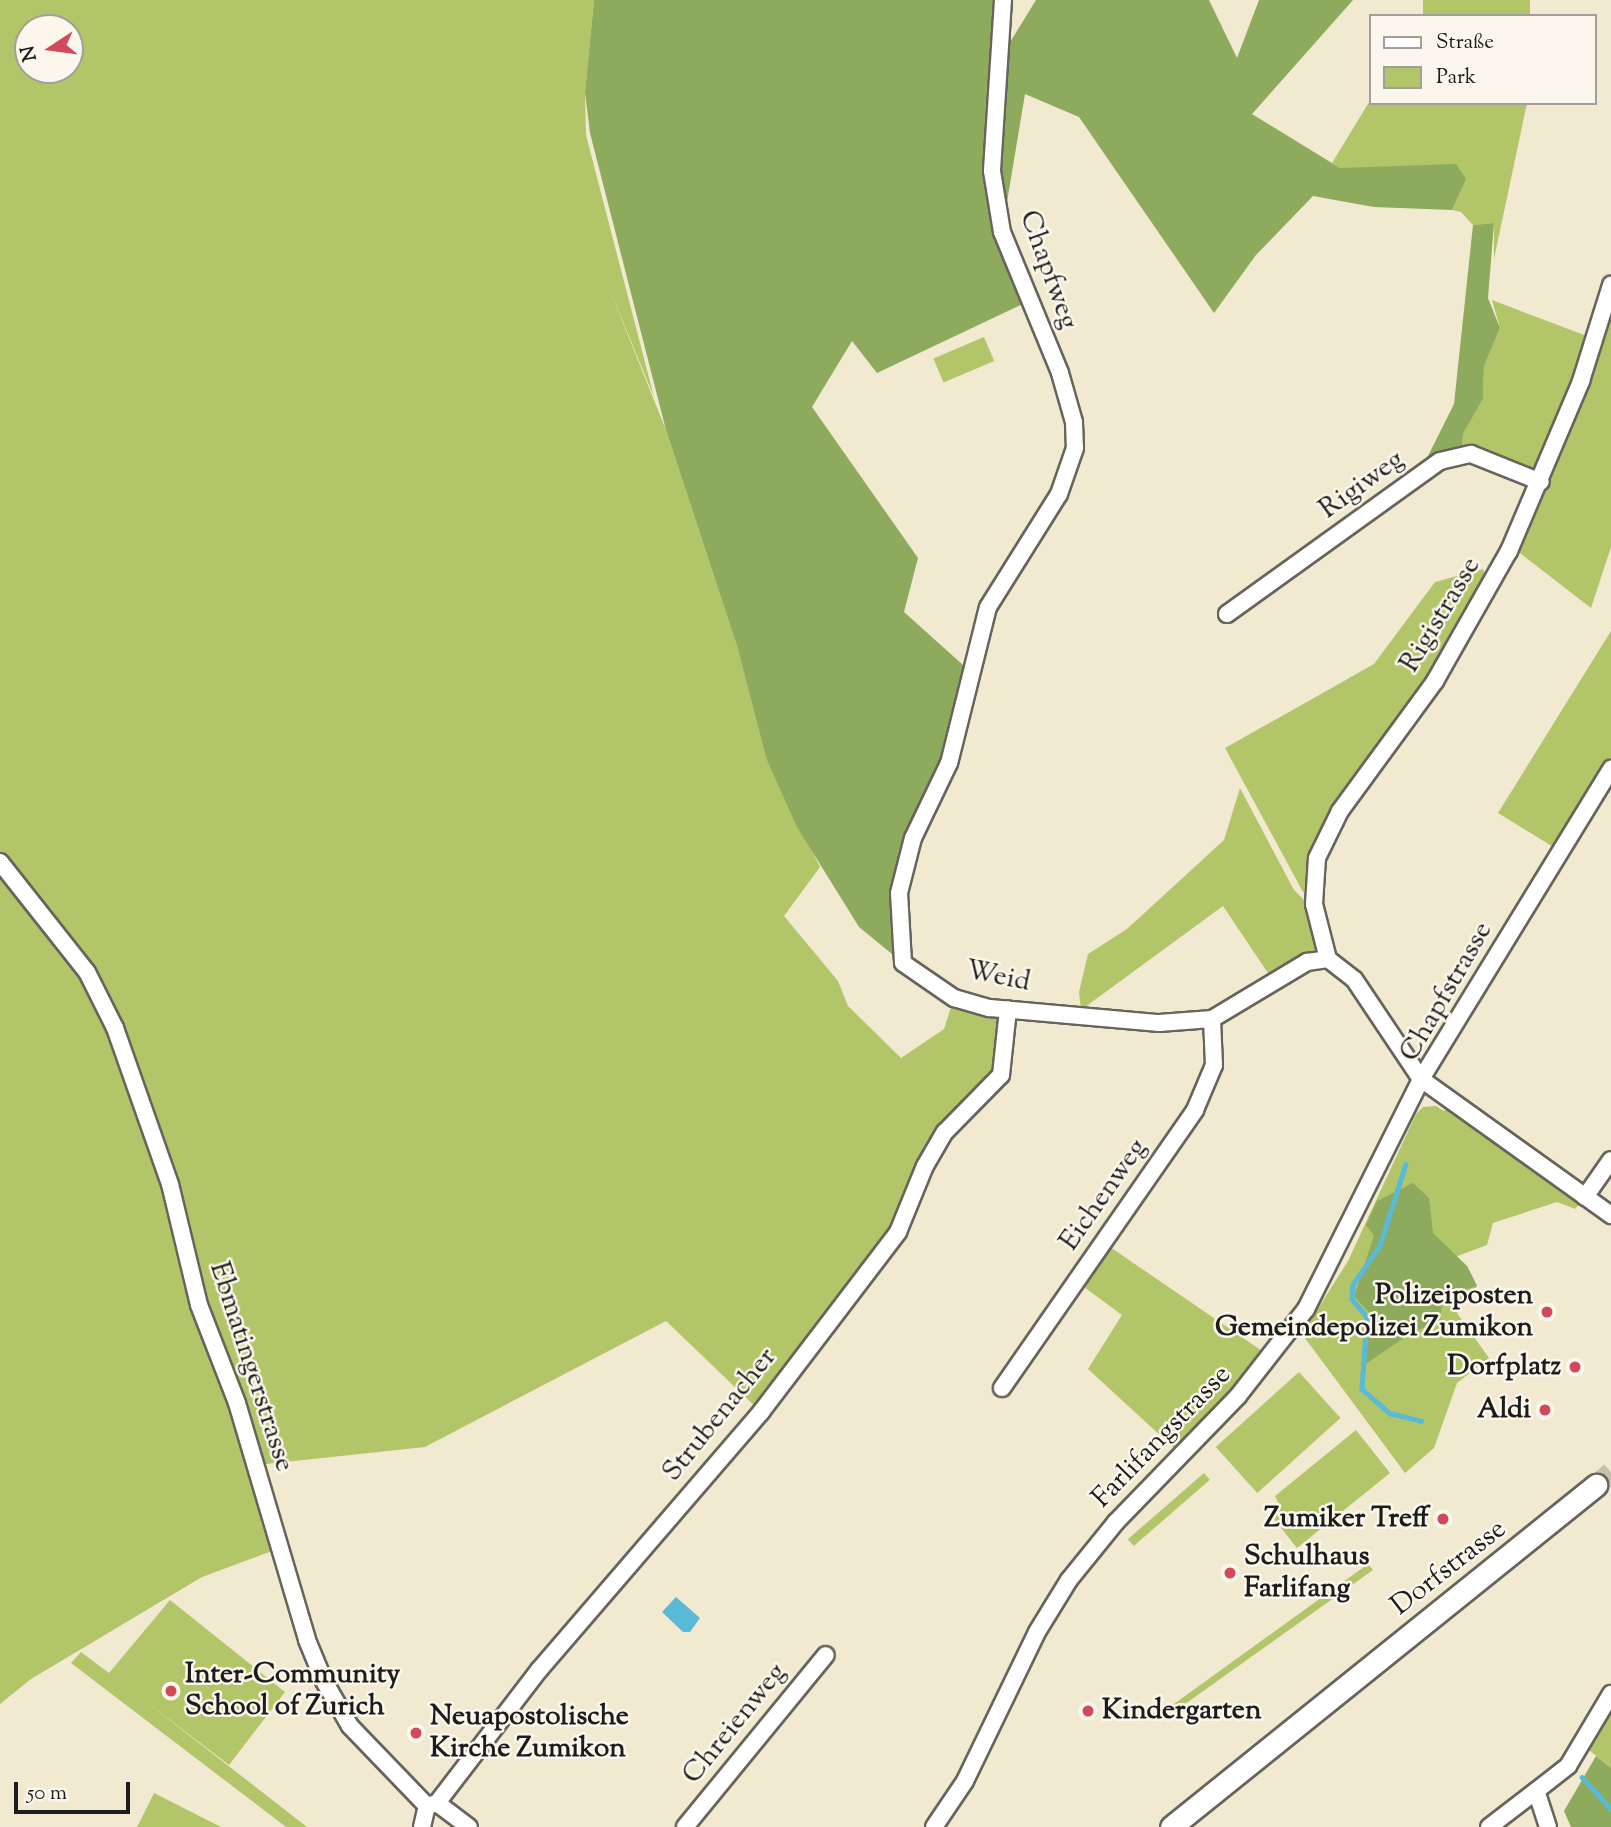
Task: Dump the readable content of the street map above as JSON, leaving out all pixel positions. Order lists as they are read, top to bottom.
{
  "streets": {
    "street": [
      "Chapfweg",
      "Rigiweg",
      "Rigistrasse",
      "Weid",
      "Chapfstrasse",
      "Eichenweg",
      "Ebmatingerstrasse",
      "Strubenacher",
      "Farlifangstrasse",
      "Dorfstrasse",
      "Chreienweg"
    ]
  },
  "crossings": [
    ["Chapfweg", "Weid"],
    ["Rigiweg", "Rigistrasse"],
    ["Rigistrasse", "Weid"],
    ["Weid", "Eichenweg"],
    ["Weid", "Strubenacher"],
    ["Chapfstrasse", "Farlifangstrasse"],
    ["Ebmatingerstrasse", "Strubenacher"]
  ],
  "places": [
    "Polizeiposten Gemeindepolizei Zumikon",
    "Dorfplatz",
    "Aldi",
    "Zumiker Treff",
    "Schulhaus Farlifang",
    "Inter-Community School of Zurich",
    "Kindergarten",
    "Neuapostolische Kirche Zumikon"
  ],
  "legend": ["Straße", "Park"],
  "scale_bar": "50 m",
  "north": "left"
}
